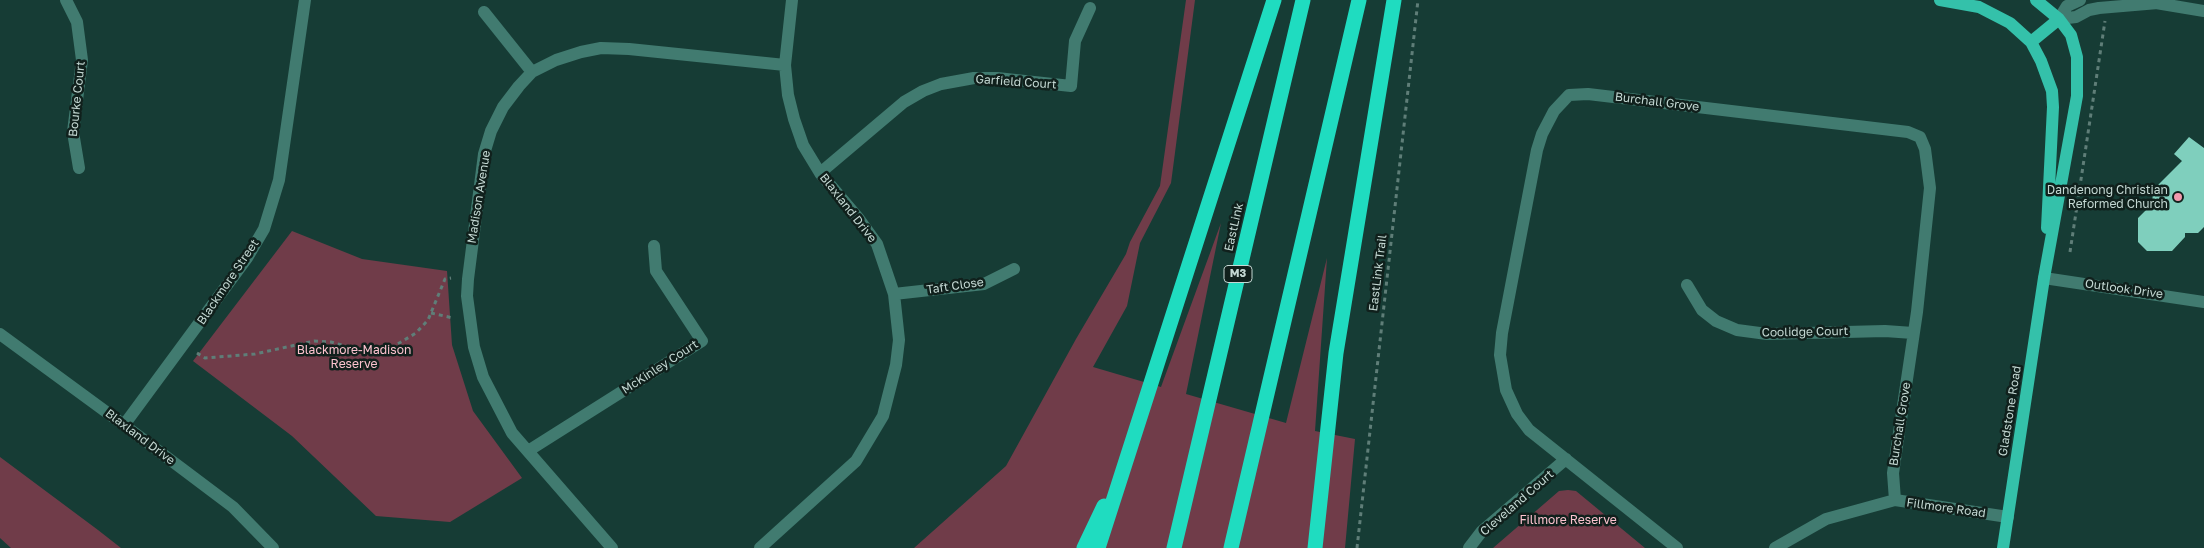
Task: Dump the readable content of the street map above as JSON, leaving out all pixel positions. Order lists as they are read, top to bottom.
{
  "streets": {
    "highway": ["EastLink", "M3"],
    "main road": ["Gladstone Road"],
    "street": [
      "Garfield Court",
      "Bourke Court",
      "Burchall Grove",
      "Madison Avenue",
      "Blaxland Drive",
      "Blackmore Street",
      "Taft Close",
      "Outlook Drive",
      "Coolidge Court",
      "McKinley Court",
      "Cleveland Court",
      "Fillmore Road"
    ],
    "path": ["EastLink Trail"]
  },
  "crossings": [
    ["Garfield Court", "Blaxland Drive"],
    ["Burchall Grove", "Coolidge Court"],
    ["Burchall Grove", "Cleveland Court"],
    ["Burchall Grove", "Fillmore Road"],
    ["Madison Avenue", "Blaxland Drive"],
    ["Madison Avenue", "McKinley Court"],
    ["Blaxland Drive", "Blackmore Street"],
    ["Blaxland Drive", "Taft Close"],
    ["Outlook Drive", "Gladstone Road"],
    ["Gladstone Road", "Fillmore Road"]
  ],
  "parks": ["Blackmore-Madison Reserve", "Fillmore Reserve"],
  "places": ["Dandenong Christian Reformed Church"]
}
